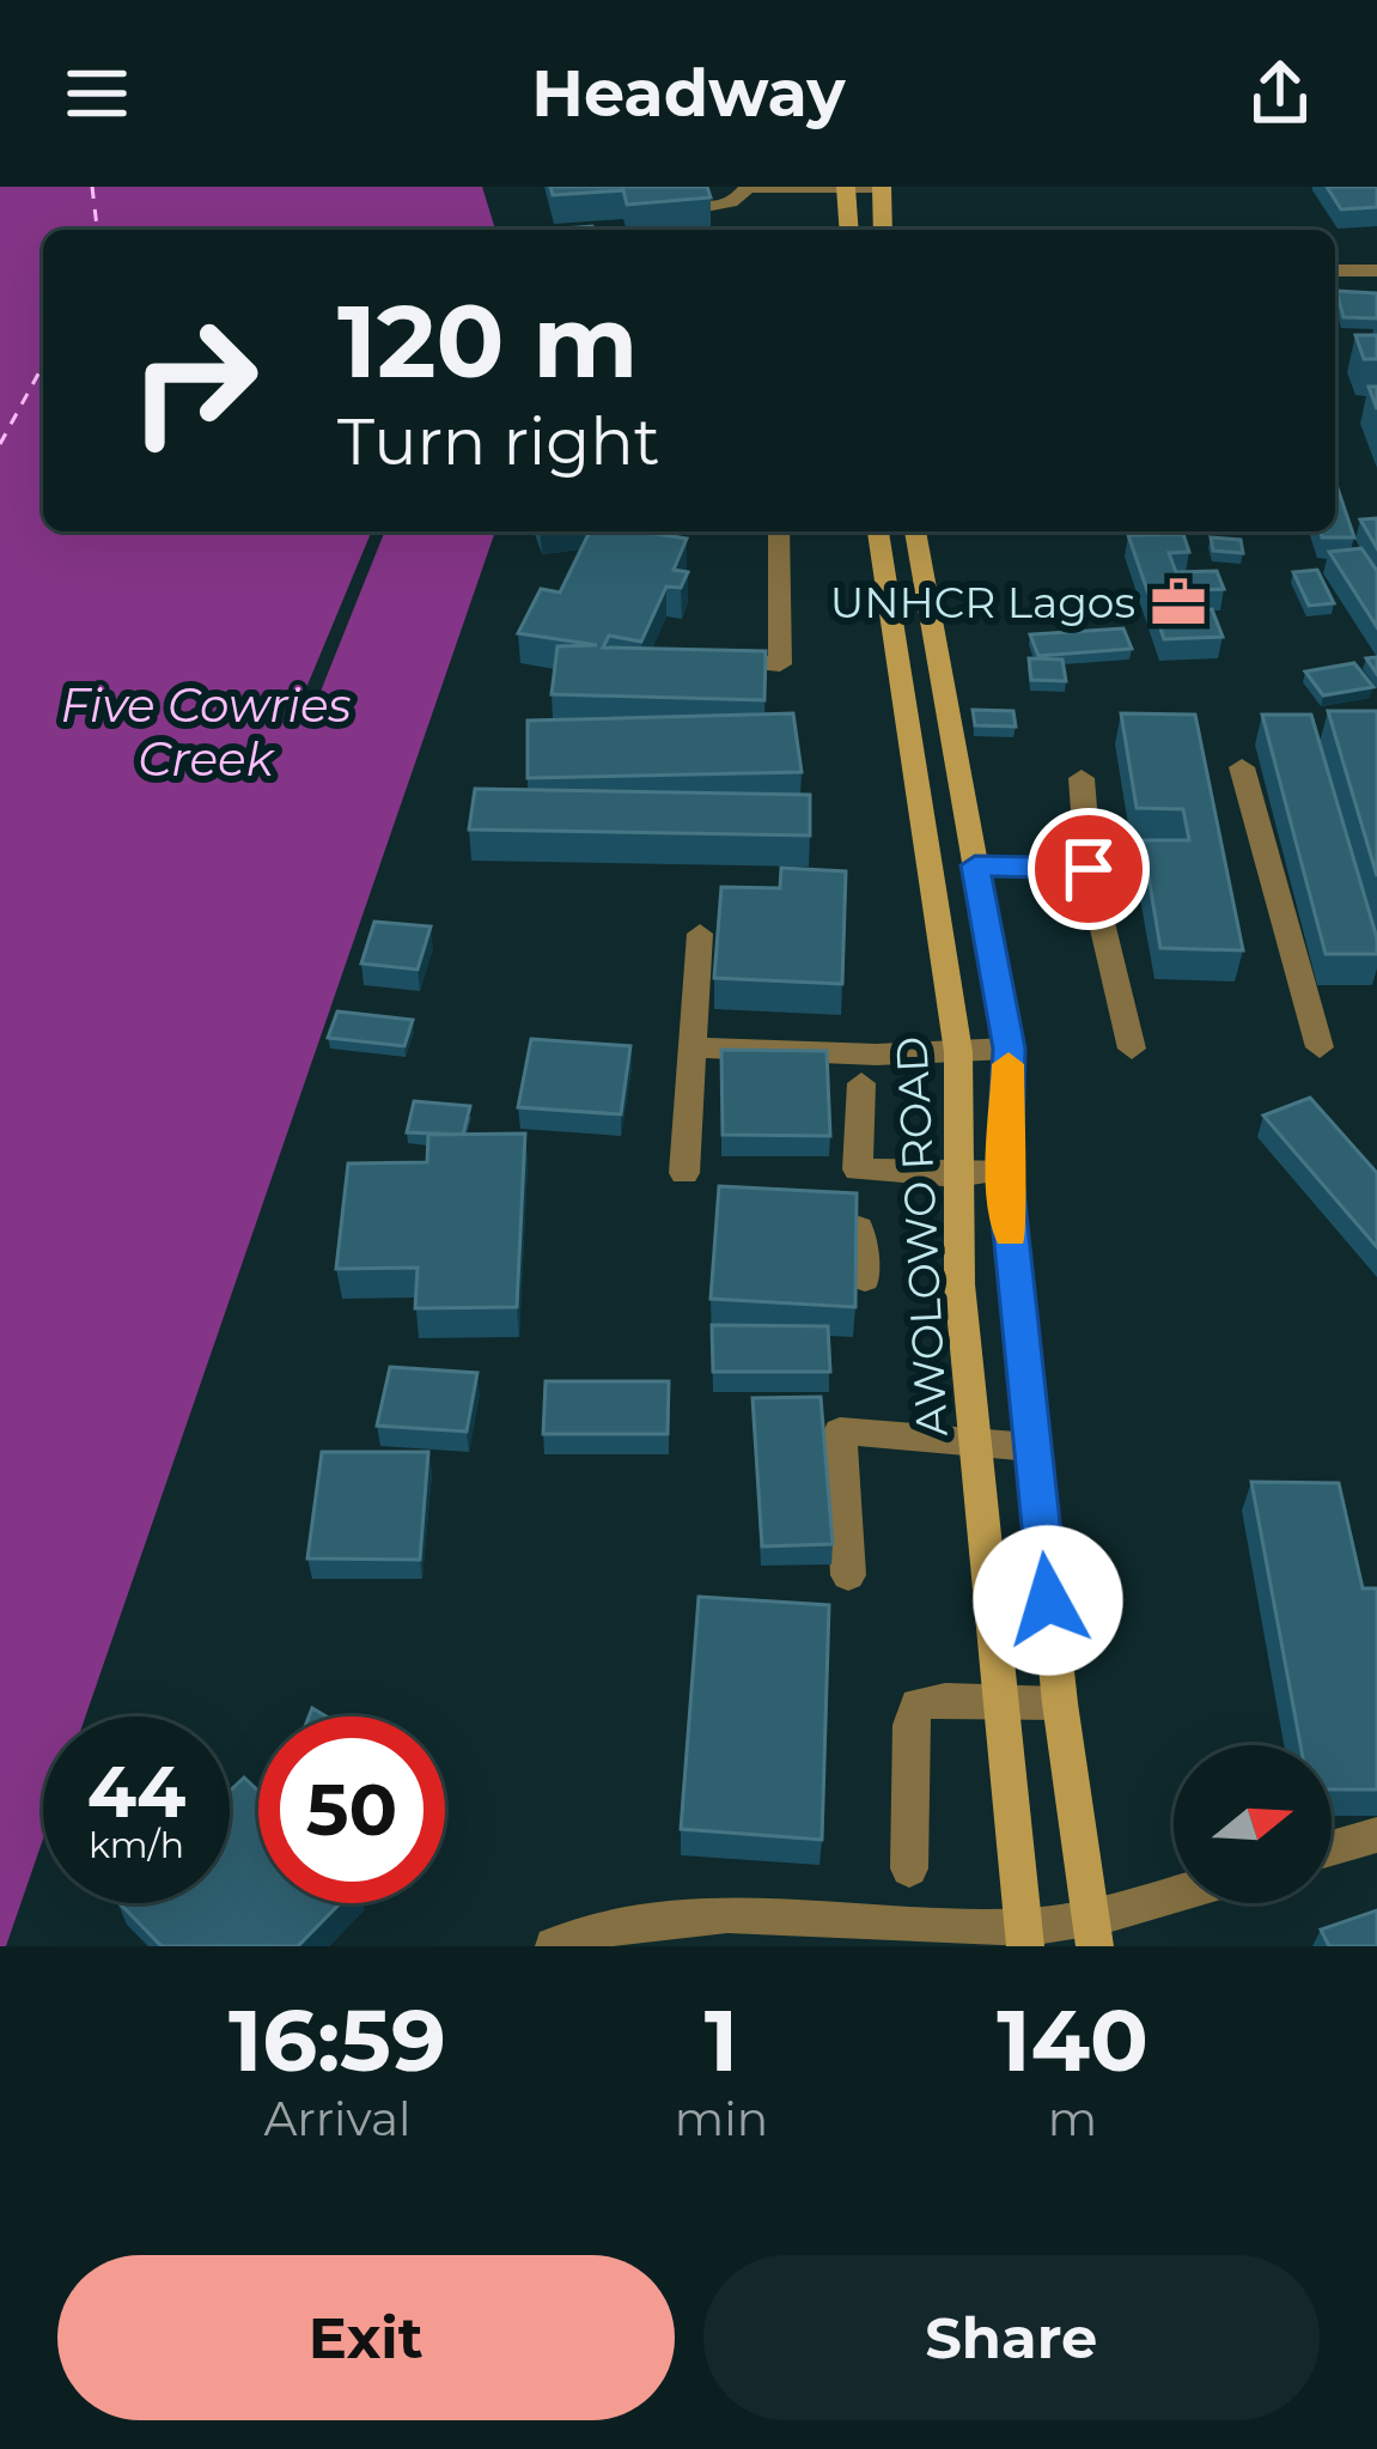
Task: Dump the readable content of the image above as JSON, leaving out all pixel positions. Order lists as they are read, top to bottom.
{
  "streets": {
    "main road": ["AWOLOWO ROAD"]
  },
  "water": ["Five Cowries Creek"],
  "places": {
    "office": ["UNHCR Lagos"]
  },
  "north": "right",
  "page": {
    "header": "Headway",
    "turn": ["120 m", "Turn right"],
    "speed": "44 km/h",
    "limit": "50",
    "eta": [
      "16:59",
      "Arrival",
      "1",
      "min",
      "140",
      "m"
    ],
    "buttons": ["Exit", "Share"]
  }
}
